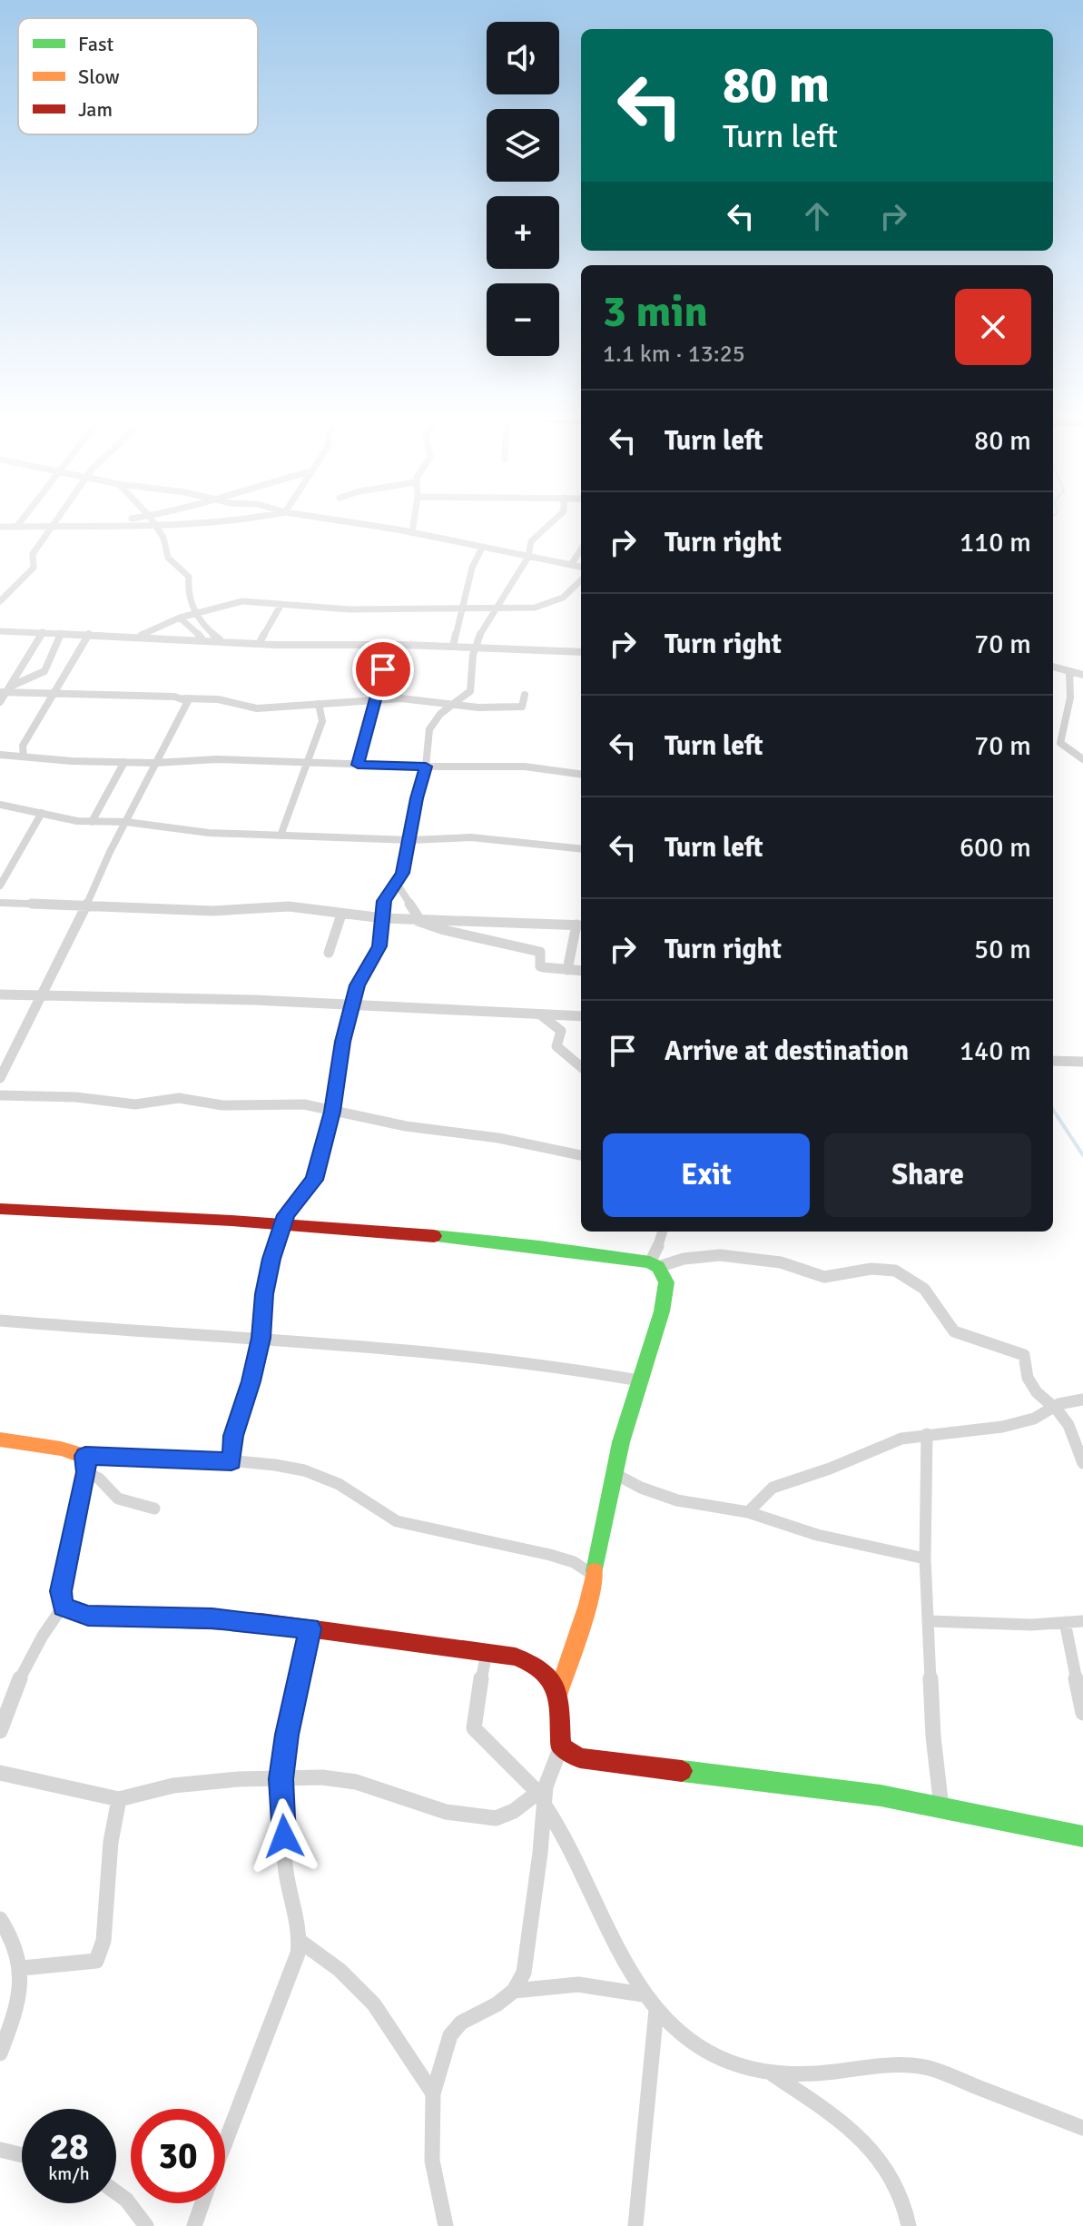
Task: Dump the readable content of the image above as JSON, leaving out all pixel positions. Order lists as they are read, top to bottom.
{
  "legend": ["Fast", "Slow", "Jam"],
  "page": {
    "map_buttons": ["+", "−"],
    "turn": ["80 m", "Turn left"],
    "heading": ["3 min", "1.1 km · 13:25"],
    "list": [
      {
        "name": "Turn left",
        "value": "80 m"
      },
      {
        "name": "Turn right",
        "value": "110 m"
      },
      {
        "name": "Turn right",
        "value": "70 m"
      },
      {
        "name": "Turn left",
        "value": "70 m"
      },
      {
        "name": "Turn left",
        "value": "600 m"
      },
      {
        "name": "Turn right",
        "value": "50 m"
      },
      {
        "name": "Arrive at destination",
        "value": "140 m"
      }
    ],
    "buttons": ["Exit", "Share"],
    "speed": "28 km/h",
    "limit": "30"
  }
}
